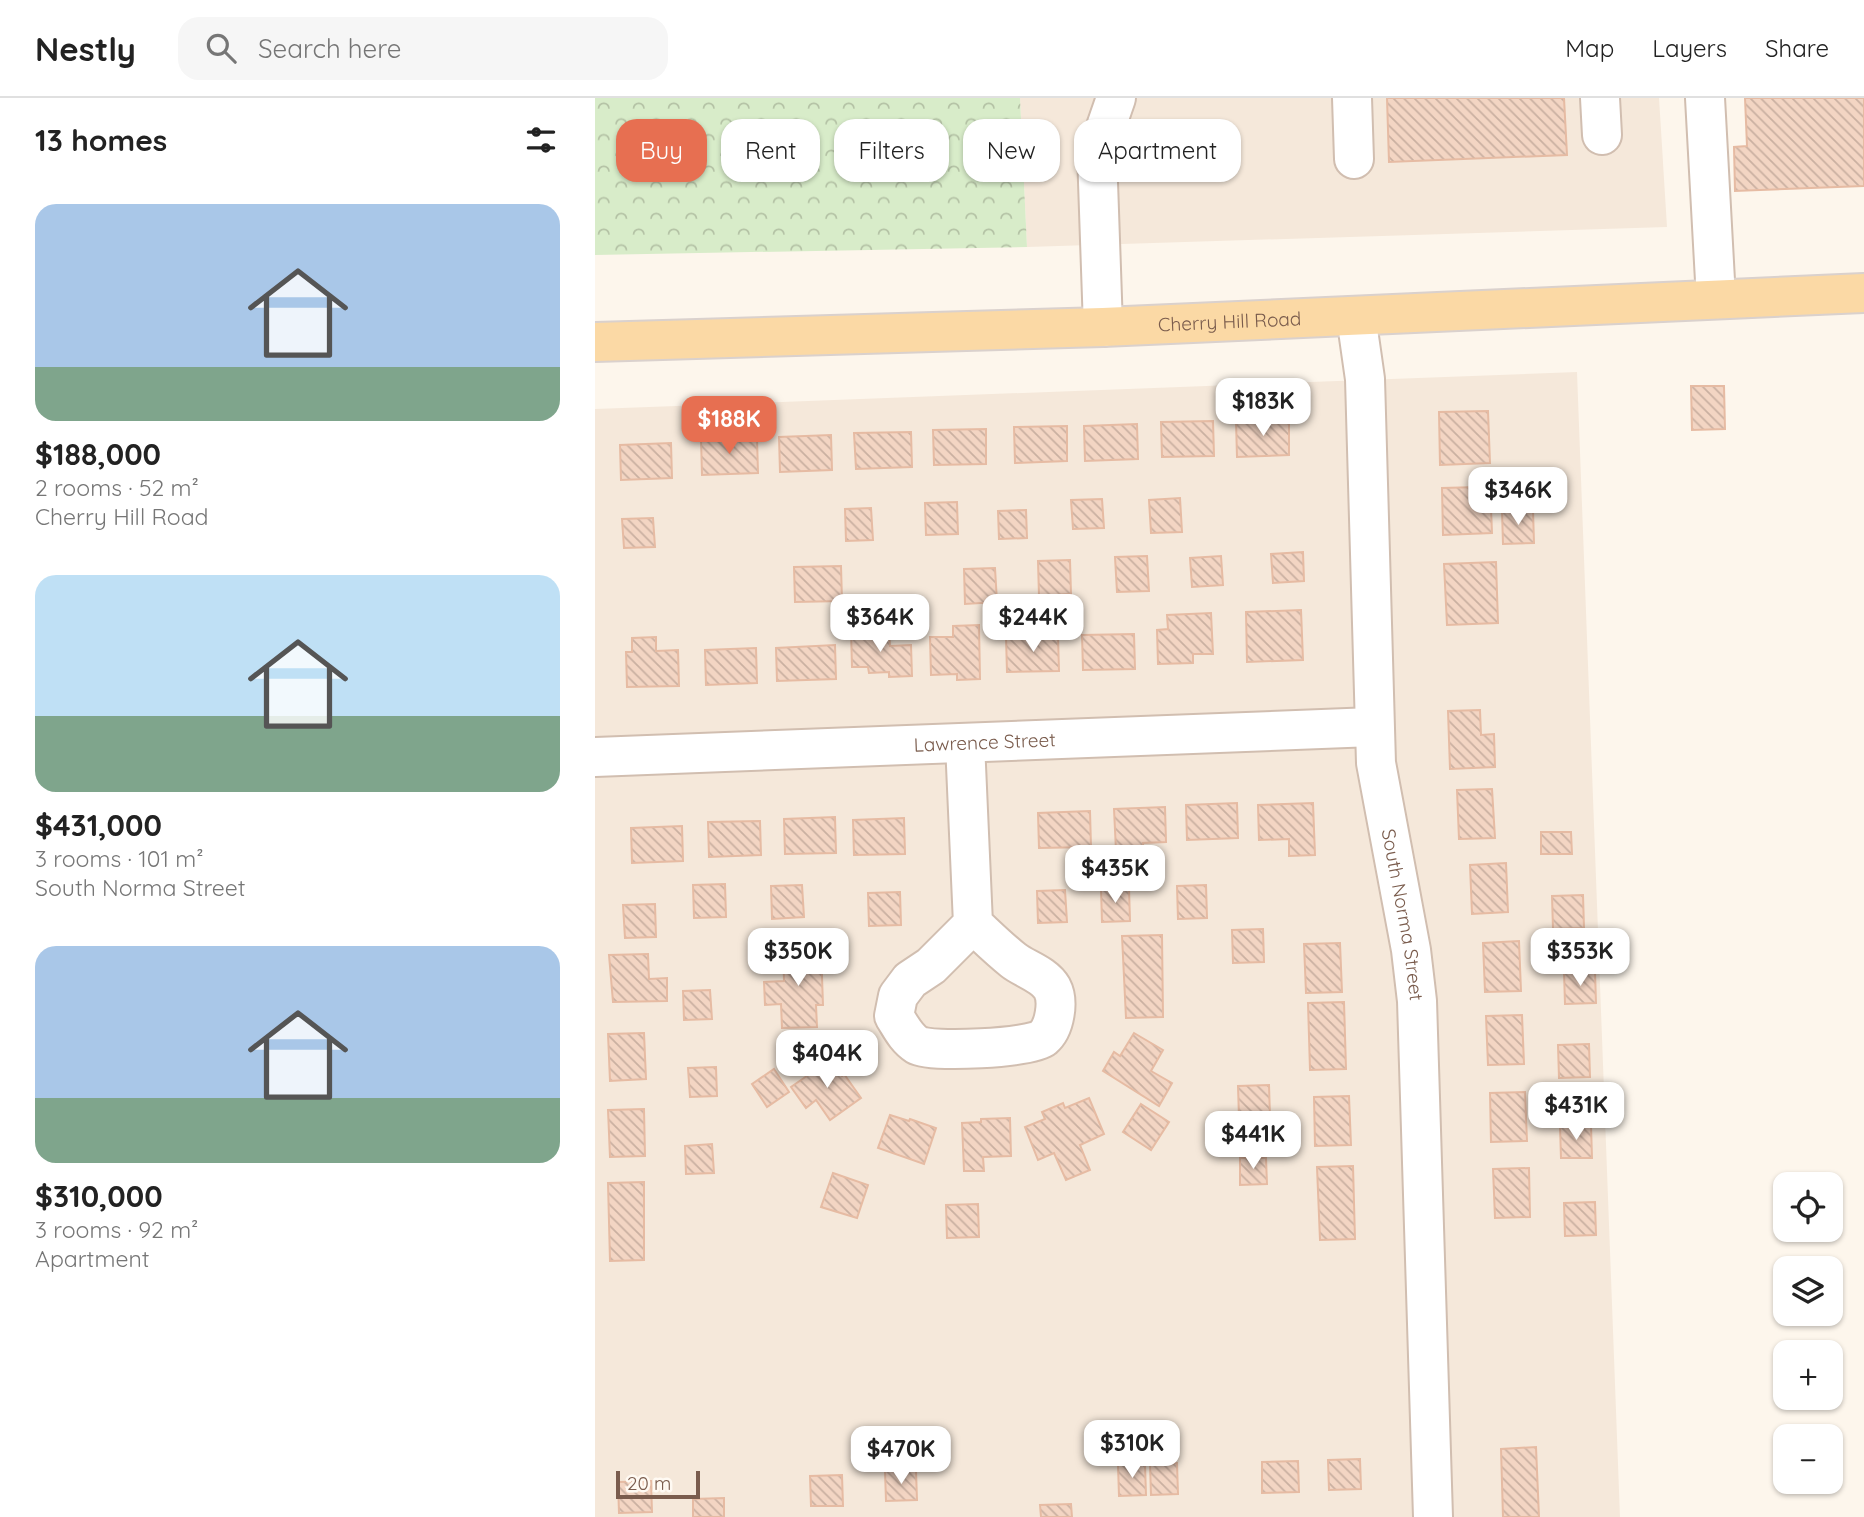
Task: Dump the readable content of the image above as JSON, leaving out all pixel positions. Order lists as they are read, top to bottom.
{
  "streets": {
    "main road": ["Cherry Hill Road"],
    "street": ["Lawrence Street", "South Norma Street"]
  },
  "crossings": [
    ["Cherry Hill Road", "South Norma Street"],
    ["Lawrence Street", "South Norma Street"]
  ],
  "scale_bar": "20 m",
  "page": {
    "header": "Nestly",
    "search": "Search here",
    "nav": ["Map", "Layers", "Share"],
    "heading": "13 homes",
    "chip": [
      "Buy",
      "Rent",
      "Filters",
      "New",
      "Apartment"
    ],
    "list": [
      {
        "name": "$188,000",
        "note": "2 rooms · 52 m² · Cherry Hill Road"
      },
      {
        "name": "$431,000",
        "note": "3 rooms · 101 m² · South Norma Street"
      },
      {
        "name": "$310,000",
        "note": "3 rooms · 92 m² · Apartment"
      }
    ],
    "price": [
      "$183K",
      "$188K",
      "$346K",
      "$364K",
      "$244K",
      "$435K",
      "$350K",
      "$353K",
      "$404K",
      "$431K",
      "$441K",
      "$310K",
      "$470K"
    ],
    "map_buttons": ["+", "−"],
    "scale": "20 m"
  }
}
